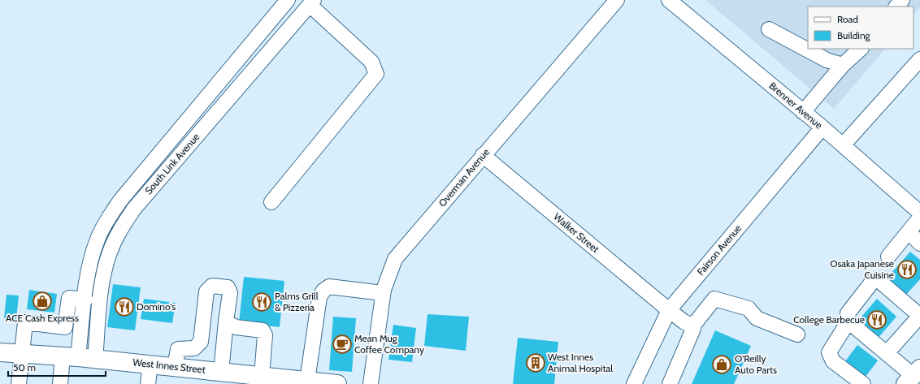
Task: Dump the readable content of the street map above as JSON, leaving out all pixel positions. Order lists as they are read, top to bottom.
{
  "streets": {
    "main road": ["West Innes Street"],
    "street": [
      "Brenner Avenue",
      "South Link Avenue",
      "Overman Avenue",
      "Walker Street",
      "Fairson Avenue"
    ]
  },
  "crossings": [
    ["Brenner Avenue", "Fairson Avenue"],
    ["South Link Avenue", "West Innes Street"],
    ["Overman Avenue", "Walker Street"],
    ["Walker Street", "Fairson Avenue"]
  ],
  "places": {
    "restaurant": [
      "Osaka Japanese Cuisine",
      "Palms Grill & Pizzeria",
      "Domino's",
      "College Barbecue"
    ],
    "shop": ["ACE Cash Express", "O'Reilly Auto Parts"],
    "cafe": ["Mean Mug Coffee Company"],
    "building": ["West Innes Animal Hospital"]
  },
  "legend": ["Road", "Building"],
  "scale_bar": "50 m"
}
